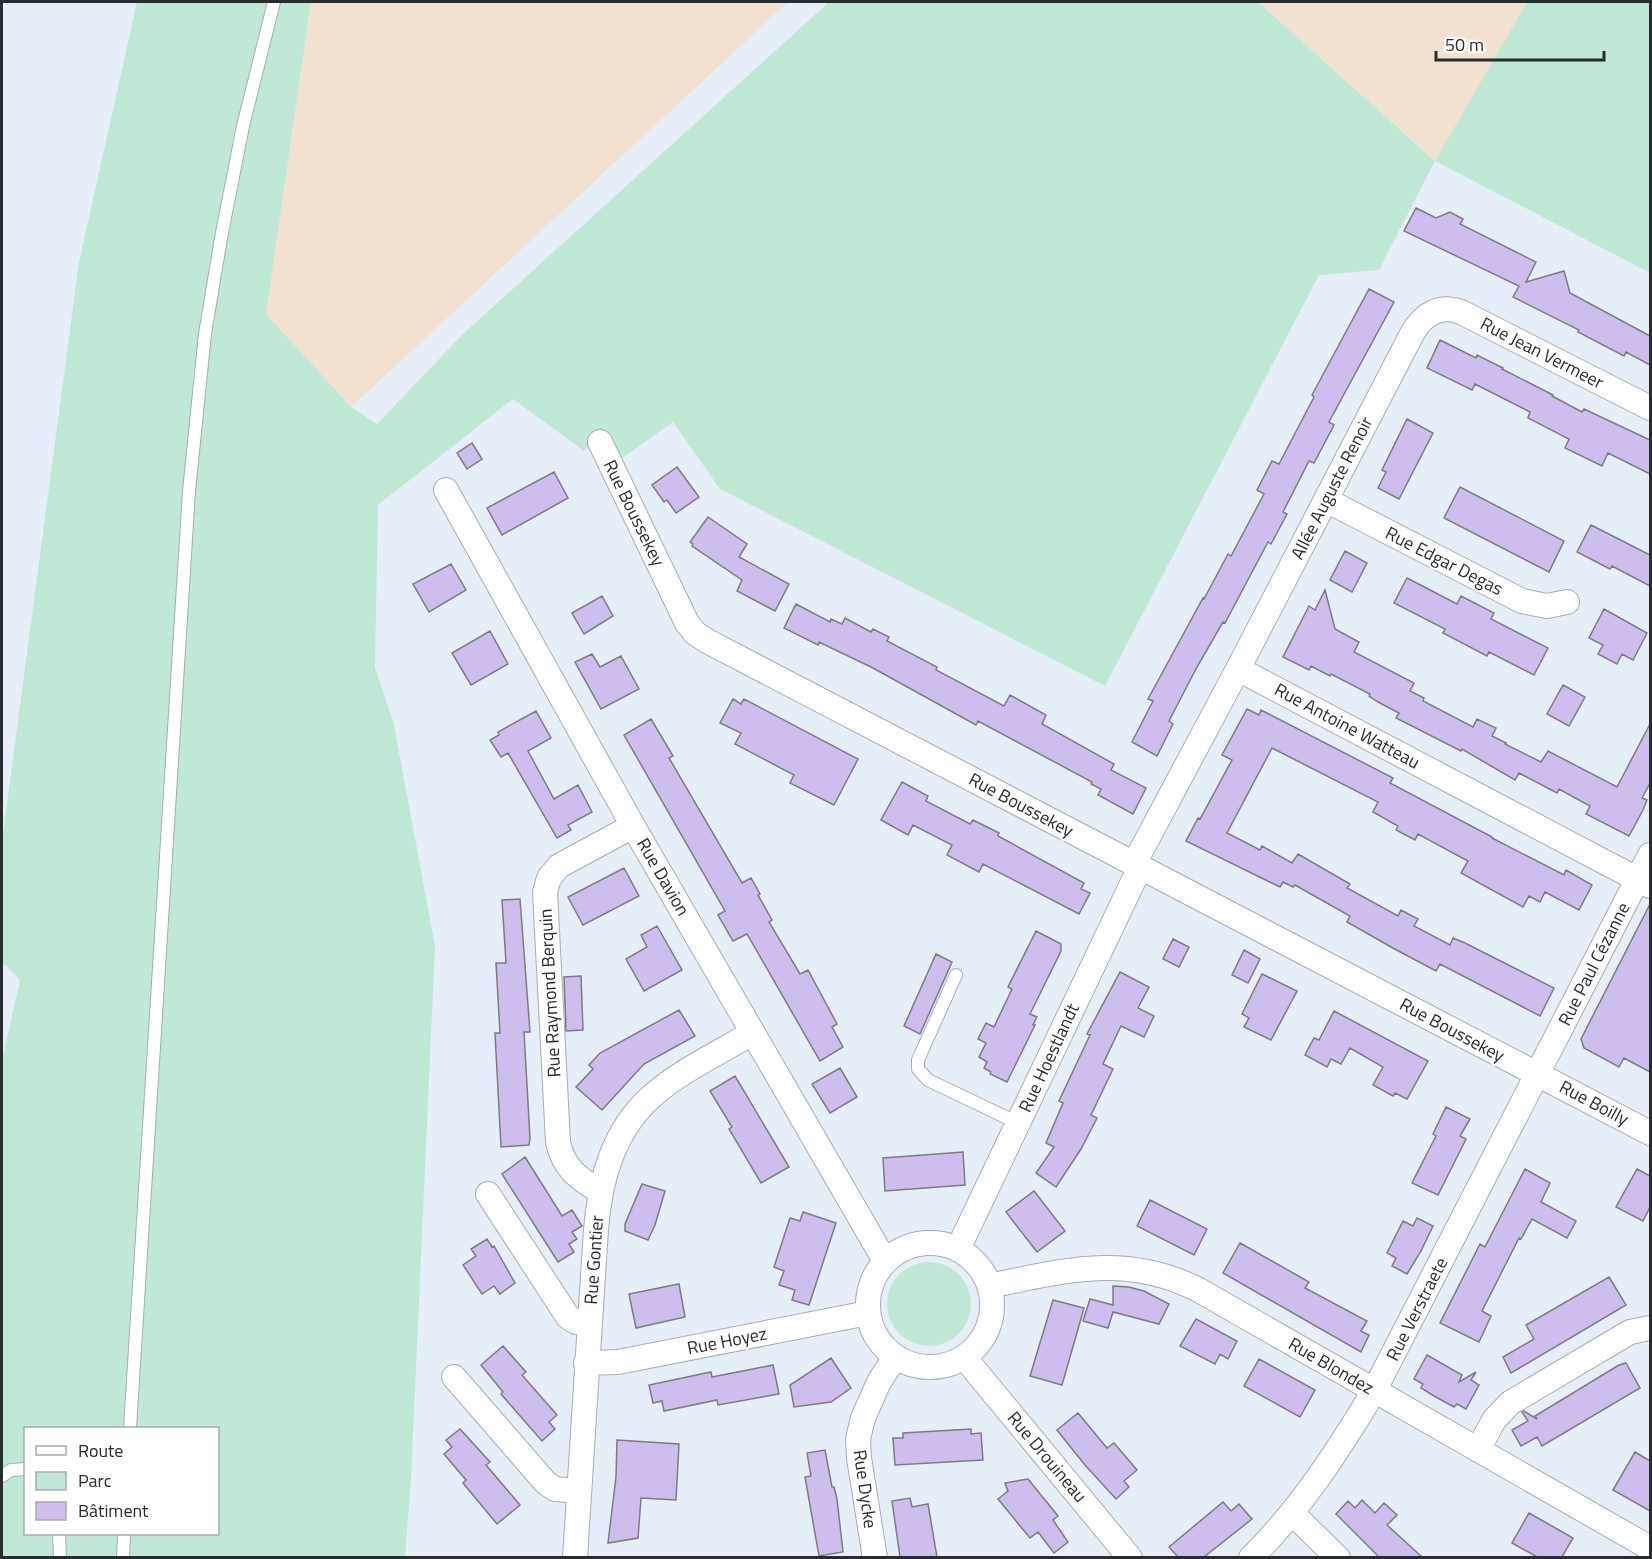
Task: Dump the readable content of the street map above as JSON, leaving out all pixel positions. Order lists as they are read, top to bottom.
{
  "streets": {
    "street": [
      "Rue Jean Vermeer",
      "Allée Auguste Renoir",
      "Rue Boussekey",
      "Rue Edgar Degas",
      "Rue Antoine Watteau",
      "Rue Davion",
      "Rue Paul Cézanne",
      "Rue Raymond Berquin",
      "Rue Hoestlandt",
      "Rue Boilly",
      "Rue Gontier",
      "Rue Verstraete",
      "Rue Hoyez",
      "Rue Blondez",
      "Rue Drouineau",
      "Rue Dycke"
    ]
  },
  "crossings": [
    ["Rue Jean Vermeer", "Allée Auguste Renoir"],
    ["Allée Auguste Renoir", "Rue Edgar Degas"],
    ["Allée Auguste Renoir", "Rue Antoine Watteau"],
    ["Rue Boussekey", "Rue Paul Cézanne"],
    ["Rue Boussekey", "Rue Hoestlandt"],
    ["Rue Boussekey", "Rue Boilly"],
    ["Rue Boussekey", "Rue Verstraete"],
    ["Rue Antoine Watteau", "Rue Paul Cézanne"],
    ["Rue Davion", "Rue Raymond Berquin"],
    ["Rue Davion", "Rue Hoestlandt"],
    ["Rue Davion", "Rue Gontier"],
    ["Rue Davion", "Rue Hoyez"],
    ["Rue Davion", "Rue Blondez"],
    ["Rue Davion", "Rue Drouineau"],
    ["Rue Davion", "Rue Dycke"],
    ["Rue Paul Cézanne", "Rue Boilly"],
    ["Rue Paul Cézanne", "Rue Verstraete"],
    ["Rue Raymond Berquin", "Rue Gontier"],
    ["Rue Hoestlandt", "Rue Hoyez"],
    ["Rue Hoestlandt", "Rue Blondez"],
    ["Rue Hoestlandt", "Rue Drouineau"],
    ["Rue Hoestlandt", "Rue Dycke"],
    ["Rue Boilly", "Rue Verstraete"],
    ["Rue Gontier", "Rue Hoyez"],
    ["Rue Verstraete", "Rue Blondez"],
    ["Rue Hoyez", "Rue Blondez"],
    ["Rue Hoyez", "Rue Drouineau"],
    ["Rue Hoyez", "Rue Dycke"],
    ["Rue Blondez", "Rue Drouineau"],
    ["Rue Blondez", "Rue Dycke"],
    ["Rue Drouineau", "Rue Dycke"]
  ],
  "legend": ["Route", "Parc", "Bâtiment"],
  "scale_bar": "50 m"
}
